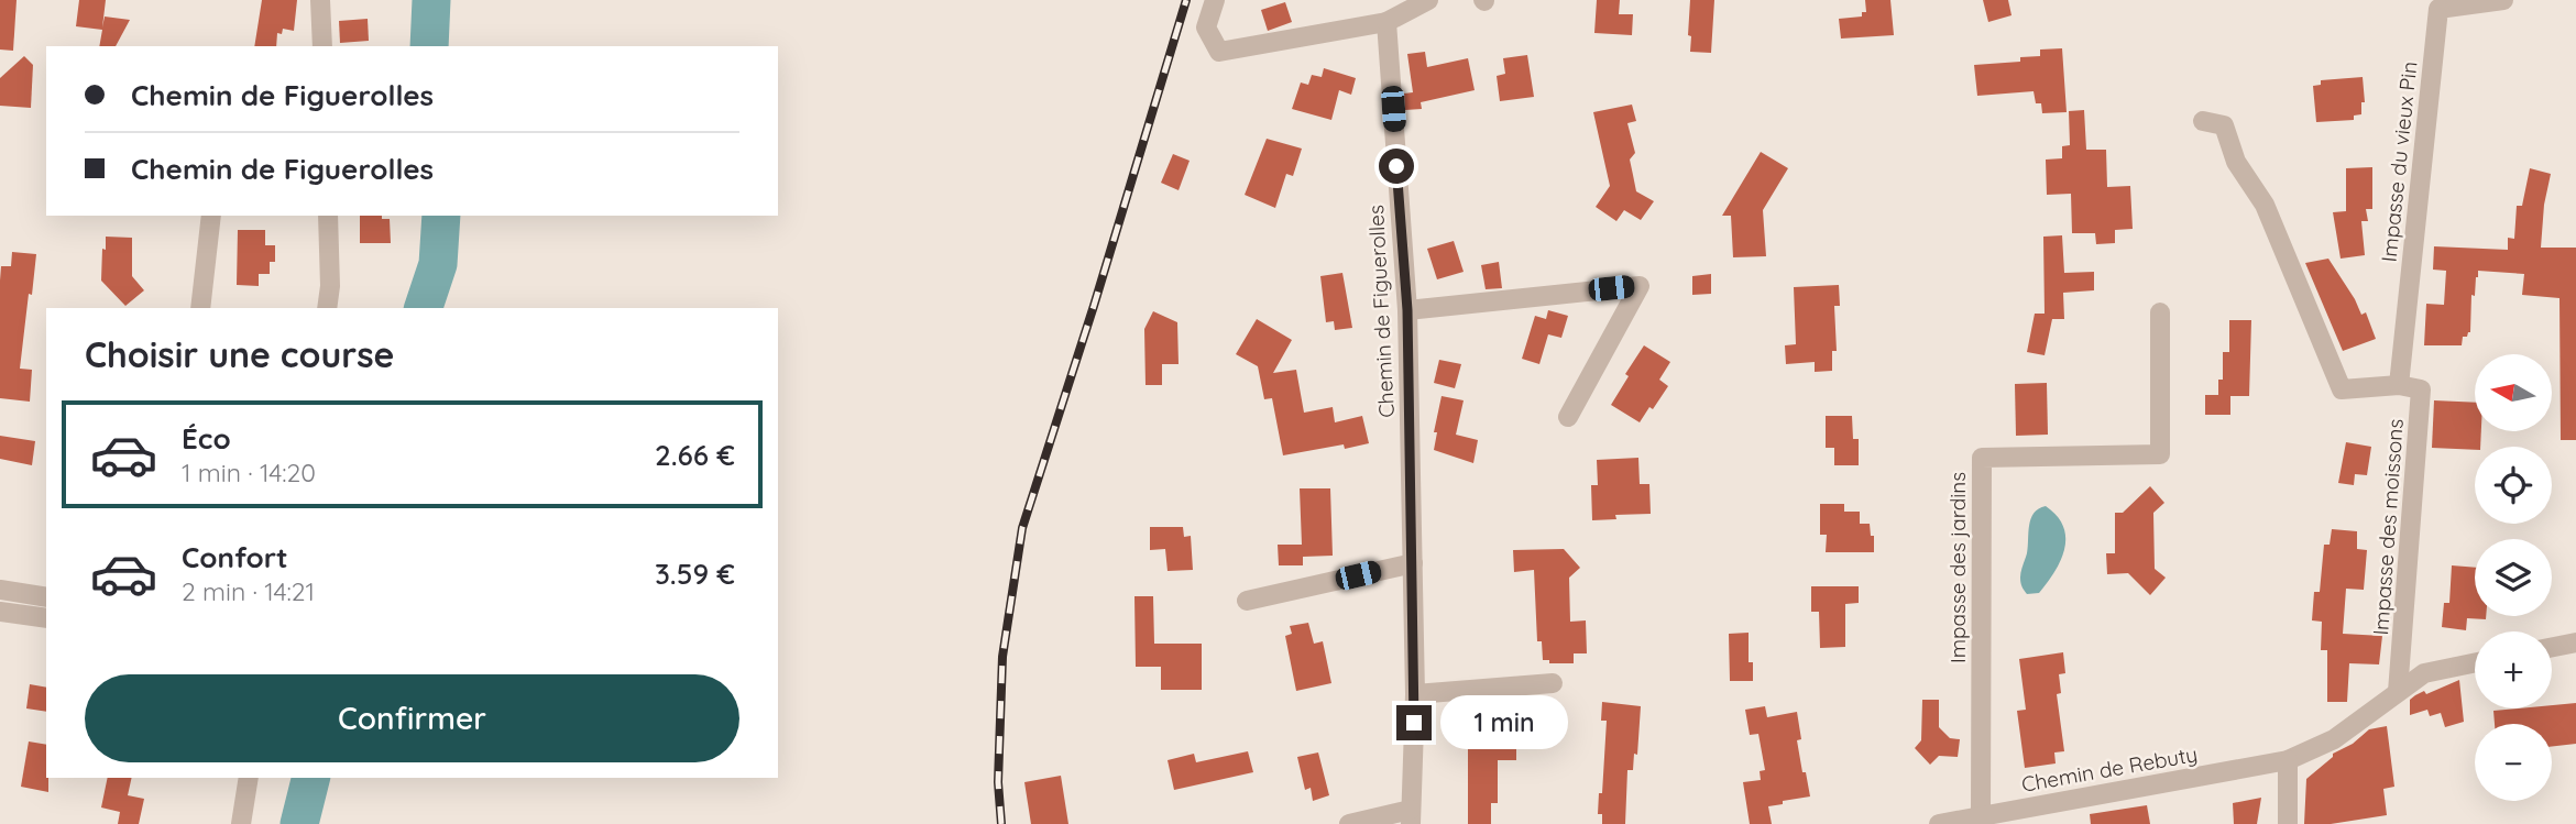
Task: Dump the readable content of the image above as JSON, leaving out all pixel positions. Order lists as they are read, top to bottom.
{
  "streets": {
    "street": [
      "Impasse du vieux Pin",
      "Chemin de Figuerolles",
      "Impasse des moissons",
      "Impasse des jardins",
      "Chemin de Rebuty"
    ]
  },
  "crossings": [
    ["Impasse du vieux Pin", "Impasse des moissons"],
    ["Impasse des jardins", "Chemin de Rebuty"]
  ],
  "north": "left",
  "page": {
    "banner": ["Chemin de Figuerolles", "Chemin de Figuerolles"],
    "heading": "Choisir une course",
    "map_buttons": ["+", "−"],
    "list": [
      {
        "name": "Éco",
        "note": "1 min · 14:20",
        "value": "2.66 €"
      },
      {
        "name": "Confort",
        "note": "2 min · 14:21",
        "value": "3.59 €"
      }
    ],
    "buttons": "Confirmer",
    "bubble": "1 min"
  }
}
